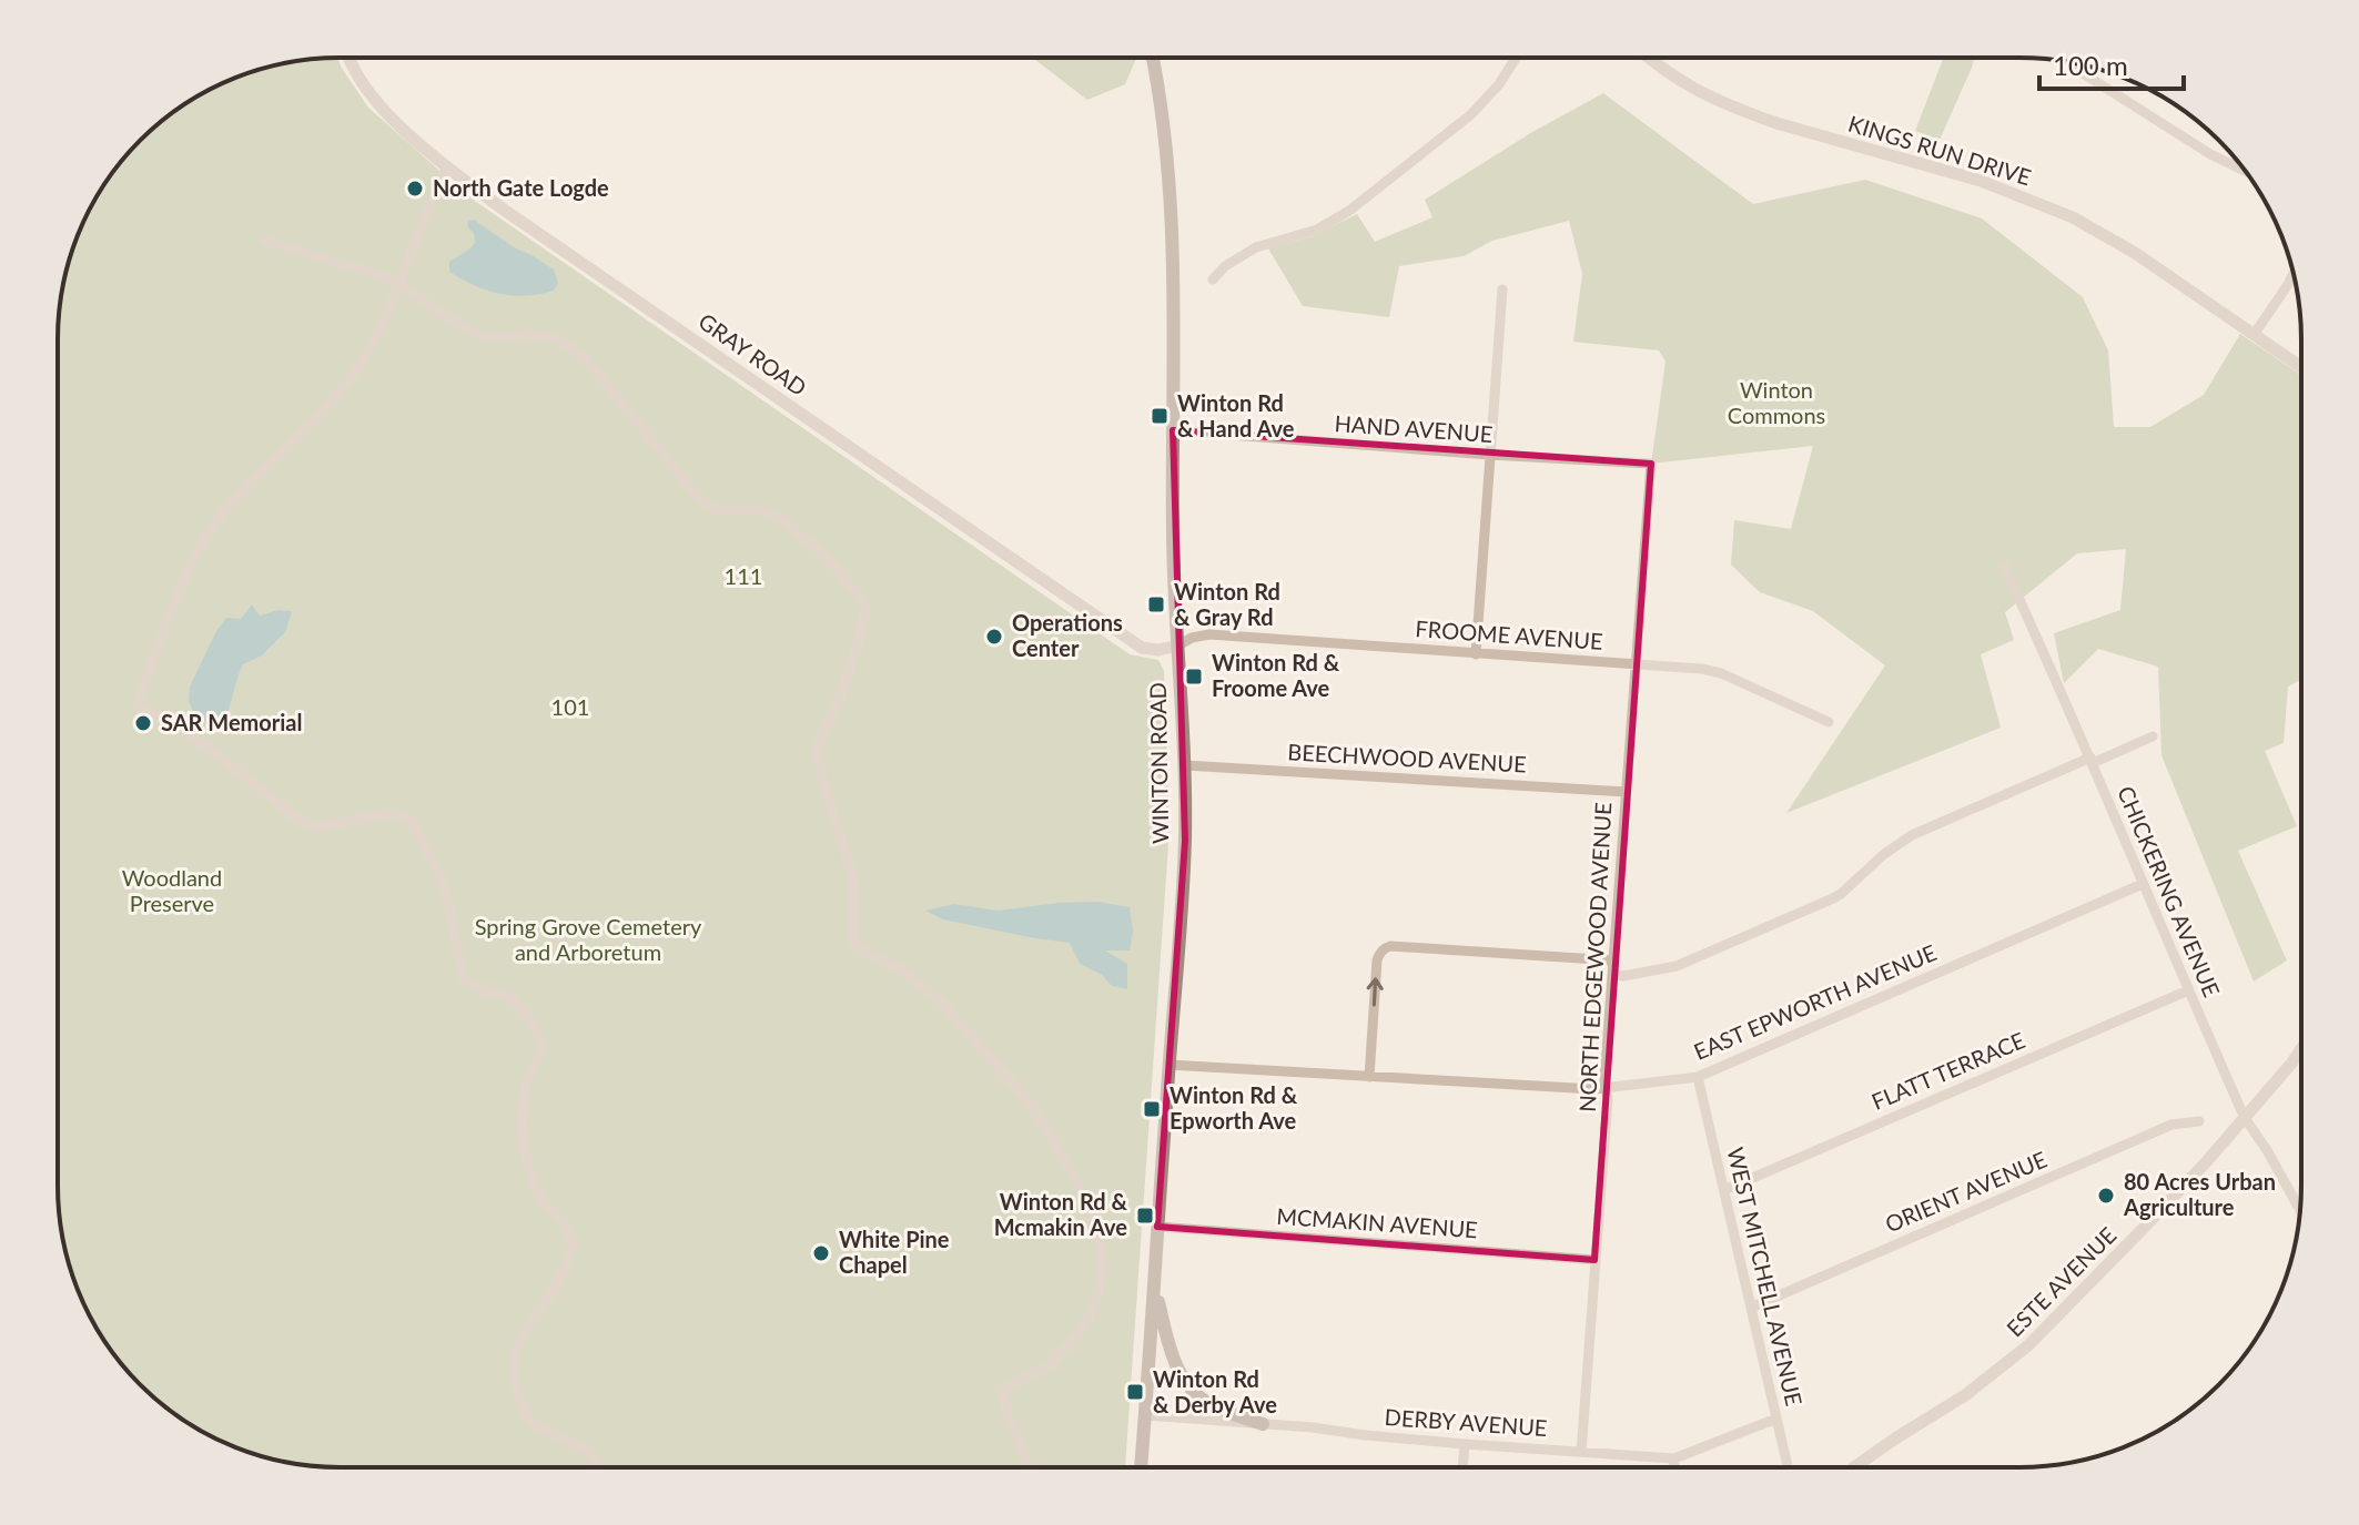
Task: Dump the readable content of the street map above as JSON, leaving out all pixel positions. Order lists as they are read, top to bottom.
{
  "streets": {
    "main road": ["WINTON ROAD"],
    "street": [
      "KINGS RUN DRIVE",
      "GRAY ROAD",
      "HAND AVENUE",
      "FROOME AVENUE",
      "BEECHWOOD AVENUE",
      "CHICKERING AVENUE",
      "NORTH EDGEWOOD AVENUE",
      "EAST EPWORTH AVENUE",
      "FLATT TERRACE",
      "ORIENT AVENUE",
      "MCMAKIN AVENUE",
      "WEST MITCHELL AVENUE",
      "ESTE AVENUE",
      "DERBY AVENUE"
    ]
  },
  "crossings": [
    ["GRAY ROAD", "FROOME AVENUE"],
    ["GRAY ROAD", "WINTON ROAD"],
    ["HAND AVENUE", "WINTON ROAD"],
    ["HAND AVENUE", "NORTH EDGEWOOD AVENUE"],
    ["FROOME AVENUE", "WINTON ROAD"],
    ["FROOME AVENUE", "NORTH EDGEWOOD AVENUE"],
    ["BEECHWOOD AVENUE", "WINTON ROAD"],
    ["BEECHWOOD AVENUE", "NORTH EDGEWOOD AVENUE"],
    ["WINTON ROAD", "EAST EPWORTH AVENUE"],
    ["WINTON ROAD", "MCMAKIN AVENUE"],
    ["WINTON ROAD", "DERBY AVENUE"],
    ["CHICKERING AVENUE", "EAST EPWORTH AVENUE"],
    ["CHICKERING AVENUE", "FLATT TERRACE"],
    ["CHICKERING AVENUE", "ESTE AVENUE"],
    ["NORTH EDGEWOOD AVENUE", "EAST EPWORTH AVENUE"],
    ["NORTH EDGEWOOD AVENUE", "MCMAKIN AVENUE"],
    ["NORTH EDGEWOOD AVENUE", "DERBY AVENUE"],
    ["EAST EPWORTH AVENUE", "WEST MITCHELL AVENUE"],
    ["FLATT TERRACE", "WEST MITCHELL AVENUE"],
    ["ORIENT AVENUE", "WEST MITCHELL AVENUE"],
    ["WEST MITCHELL AVENUE", "DERBY AVENUE"]
  ],
  "parks": [
    "Winton Commons",
    "111",
    "101",
    "Woodland Preserve",
    "Spring Grove Cemetery and Arboretum"
  ],
  "places": {
    "other": [
      "North Gate Logde",
      "Operations Center",
      "SAR Memorial",
      "80 Acres Urban Agriculture",
      "White Pine Chapel"
    ],
    "transit": [
      "Winton Rd & Hand Ave",
      "Winton Rd & Gray Rd",
      "Winton Rd & Froome Ave",
      "Winton Rd & Epworth Ave",
      "Winton Rd & Mcmakin Ave",
      "Winton Rd & Derby Ave"
    ]
  },
  "scale_bar": "100 m"
}
